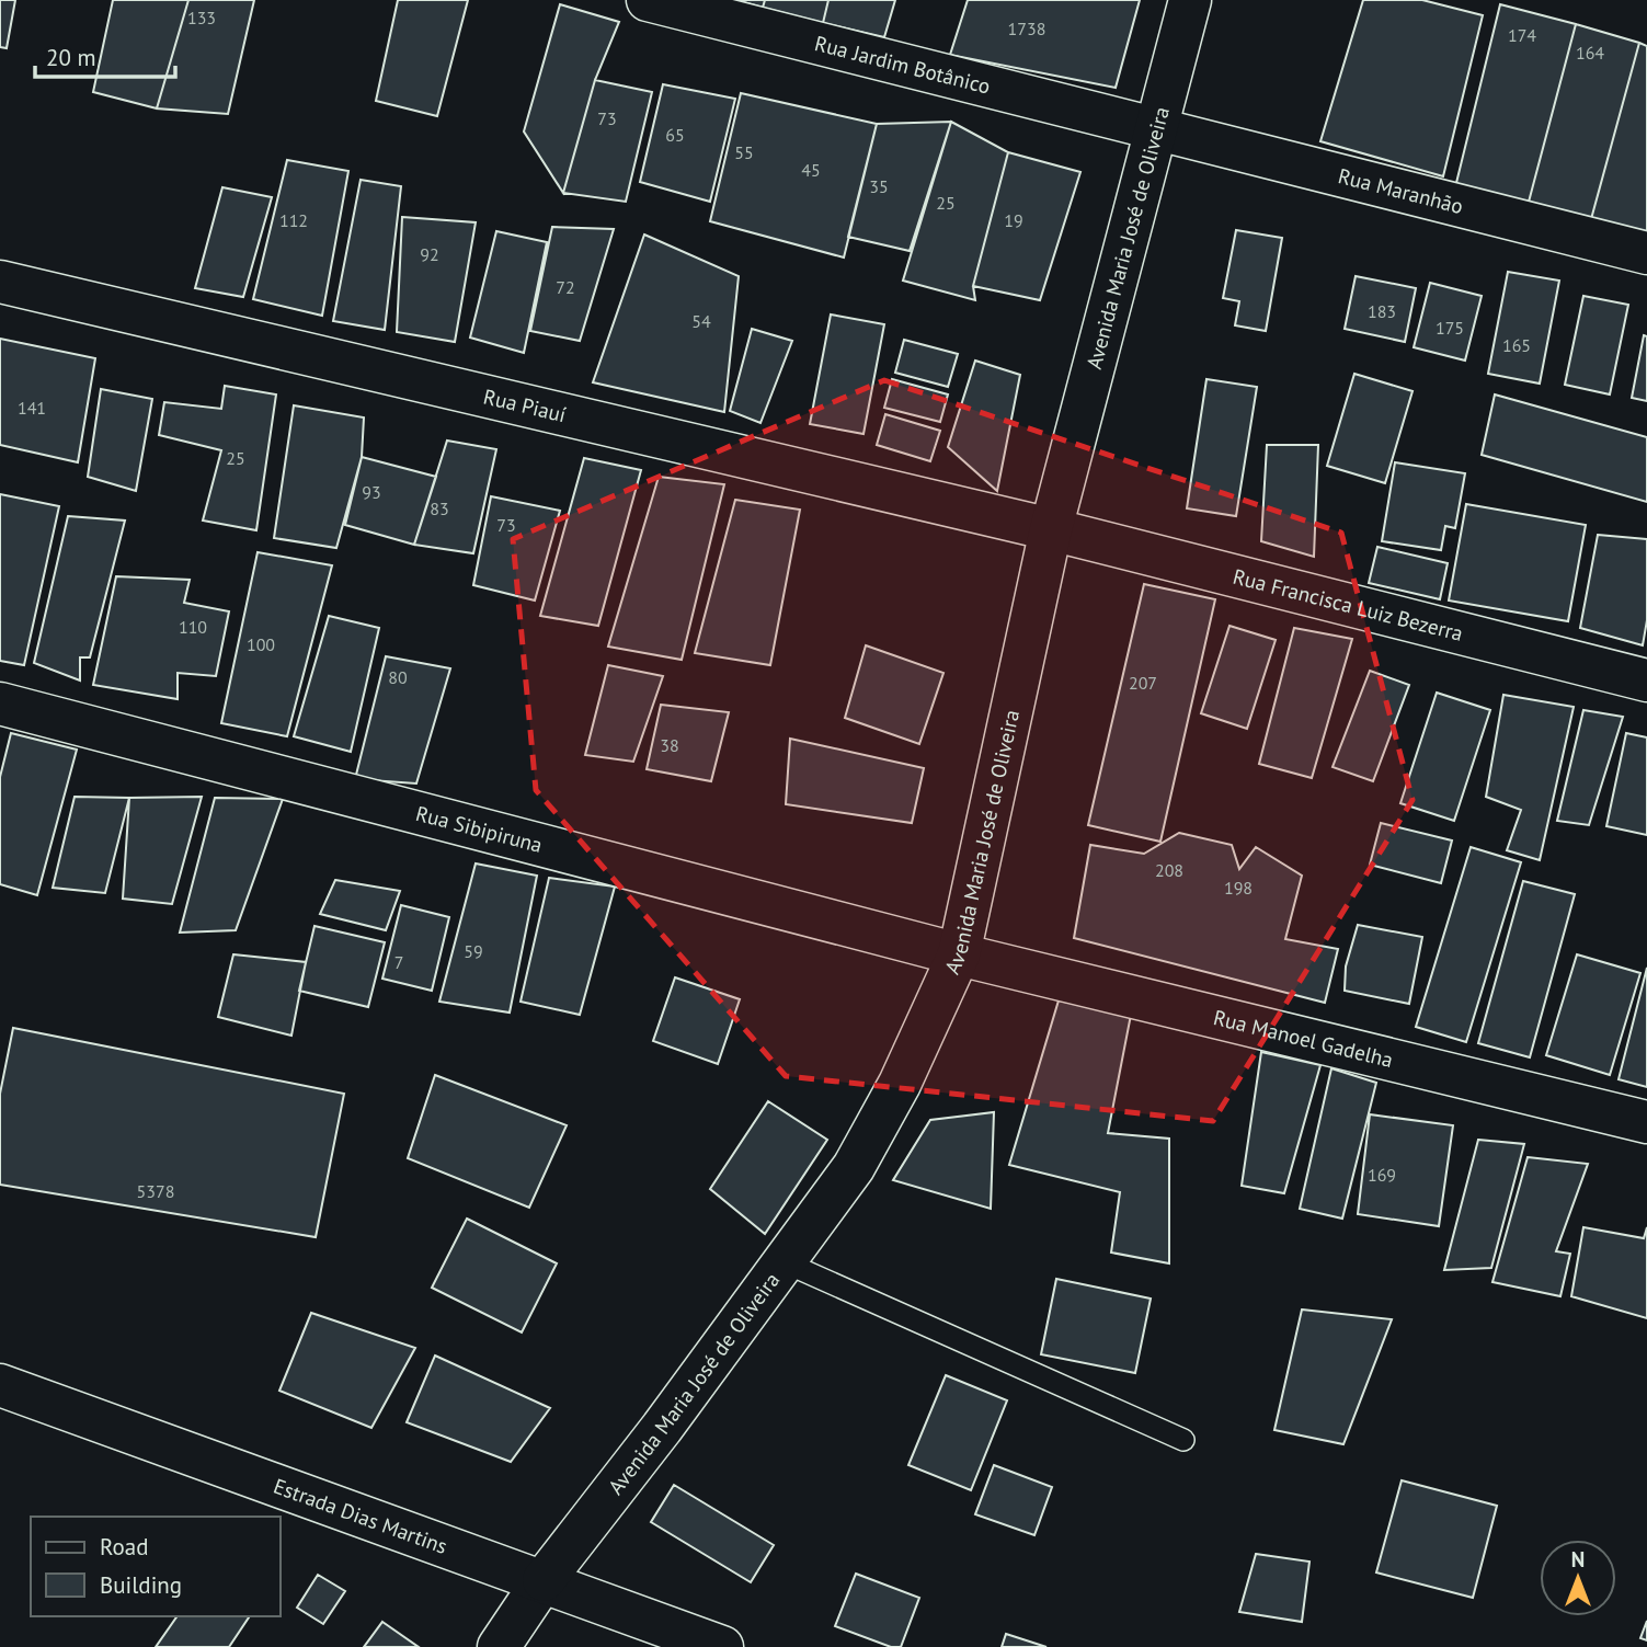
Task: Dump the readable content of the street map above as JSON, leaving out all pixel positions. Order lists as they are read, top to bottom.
{
  "streets": {
    "street": [
      "Rua Jardim Botânico",
      "Rua Maranhão",
      "Avenida Maria José de Oliveira",
      "Rua Piauí",
      "Rua Francisca Luiz Bezerra",
      "Rua Sibipiruna",
      "Rua Manoel Gadelha",
      "Estrada Dias Martins"
    ]
  },
  "crossings": [
    ["Rua Jardim Botânico", "Rua Maranhão"],
    ["Rua Jardim Botânico", "Avenida Maria José de Oliveira"],
    ["Rua Maranhão", "Avenida Maria José de Oliveira"],
    ["Avenida Maria José de Oliveira", "Rua Piauí"],
    ["Avenida Maria José de Oliveira", "Rua Francisca Luiz Bezerra"],
    ["Avenida Maria José de Oliveira", "Rua Sibipiruna"],
    ["Avenida Maria José de Oliveira", "Rua Manoel Gadelha"],
    ["Avenida Maria José de Oliveira", "Estrada Dias Martins"],
    ["Rua Piauí", "Rua Francisca Luiz Bezerra"],
    ["Rua Sibipiruna", "Rua Manoel Gadelha"]
  ],
  "house_numbers": [
    "133",
    "1738",
    "174",
    "164",
    "73",
    "65",
    "55",
    "45",
    "35",
    "25",
    "112",
    "19",
    "92",
    "72",
    "183",
    "54",
    "175",
    "165",
    "141",
    "25",
    "93",
    "83",
    "73",
    "110",
    "100",
    "80",
    "207",
    "38",
    "208",
    "198",
    "59",
    "7",
    "169",
    "5378"
  ],
  "legend": ["Road", "Building"],
  "scale_bar": "20 m",
  "north": "top"
}
